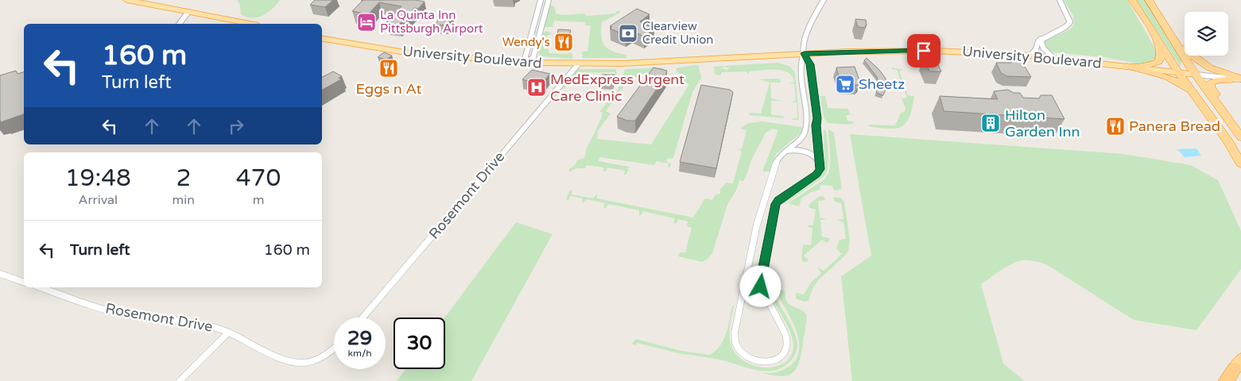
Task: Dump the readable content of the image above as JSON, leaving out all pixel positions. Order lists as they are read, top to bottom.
{
  "streets": {
    "main road": ["University Boulevard"],
    "street": ["Rosemont Drive"]
  },
  "crossings": [
    ["University Boulevard", "Rosemont Drive"]
  ],
  "places": {
    "hotel": ["La Quinta Inn Pittsburgh Airport"],
    "bank": ["Clearview Credit Union"],
    "restaurant": ["Wendy's", "Eggs n At", "Panera Bread"],
    "supermarket": ["Sheetz"],
    "hospital": ["MedExpress Urgent Care Clinic"],
    "building": ["Hilton Garden Inn"]
  },
  "page": {
    "turn": ["160 m", "Turn left"],
    "eta": [
      "19:48",
      "Arrival",
      "2",
      "min",
      "470",
      "m"
    ],
    "list": [
      {
        "name": "Turn left",
        "value": "160 m"
      }
    ],
    "speed": "29 km/h",
    "limit": "30"
  }
}
